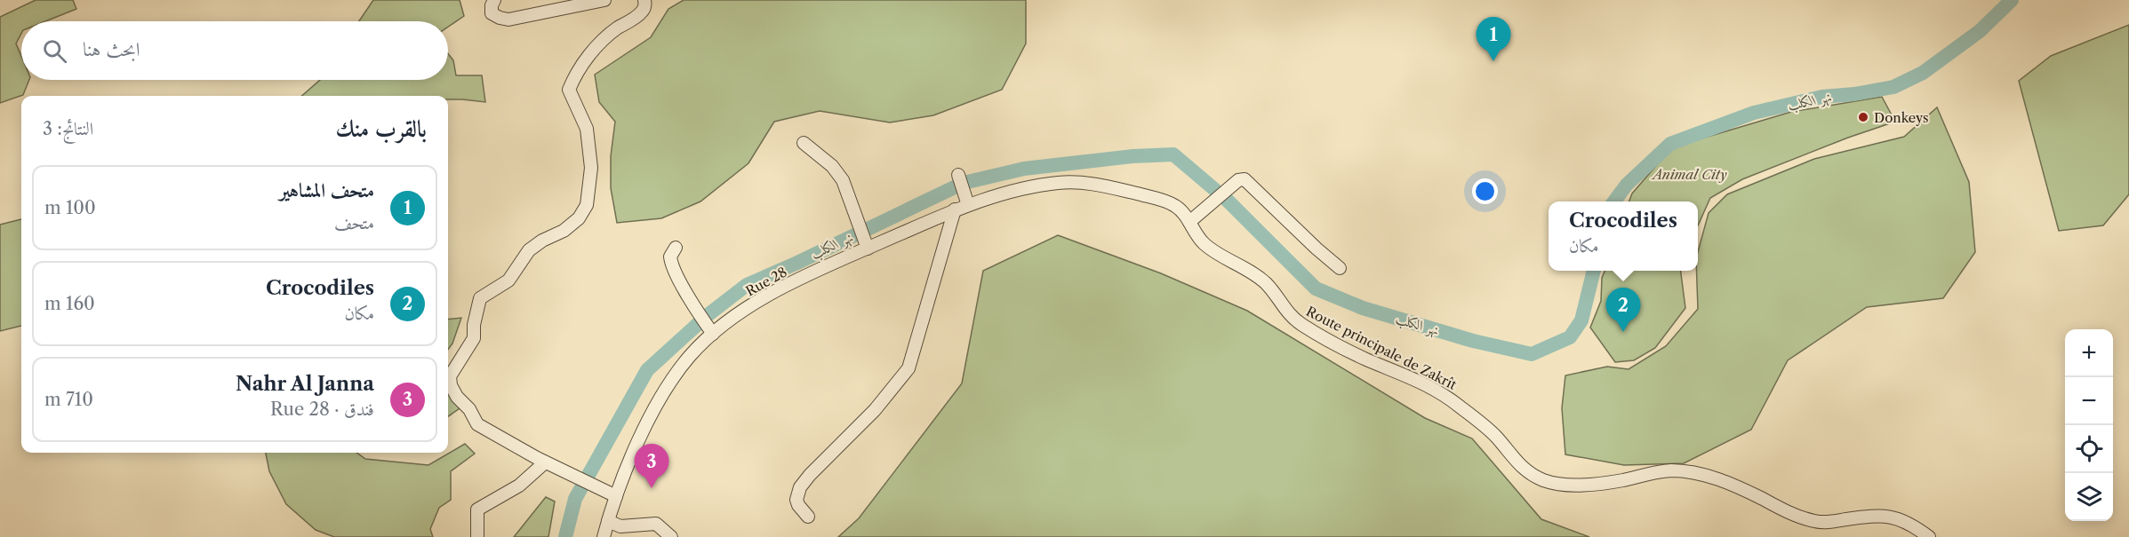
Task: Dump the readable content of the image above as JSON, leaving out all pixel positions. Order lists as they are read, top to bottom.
{
  "streets": {
    "street": ["Rue 28", "Route principale de Zakrît"]
  },
  "crossings": [
    ["Rue 28", "Route principale de Zakrît"]
  ],
  "water": ["نهر الكلب"],
  "parks": ["Animal City"],
  "places": ["Donkeys"],
  "page": {
    "pins": ["1", "2", "3"],
    "search": "ابحث هنا",
    "heading": ["بالقرب منك", "النتائج: 3"],
    "list": [
      {
        "mark": "1",
        "name": "متحف المشاهير",
        "note": "متحف",
        "value": "100 m"
      },
      {
        "mark": "2",
        "name": "Crocodiles",
        "note": "مكان",
        "value": "160 m"
      },
      {
        "mark": "3",
        "name": "Nahr Al Janna",
        "note": "فندق · Rue 28",
        "value": "710 m"
      }
    ],
    "popup": ["Crocodiles", "مكان"],
    "map_buttons": ["+", "−"]
  }
}
